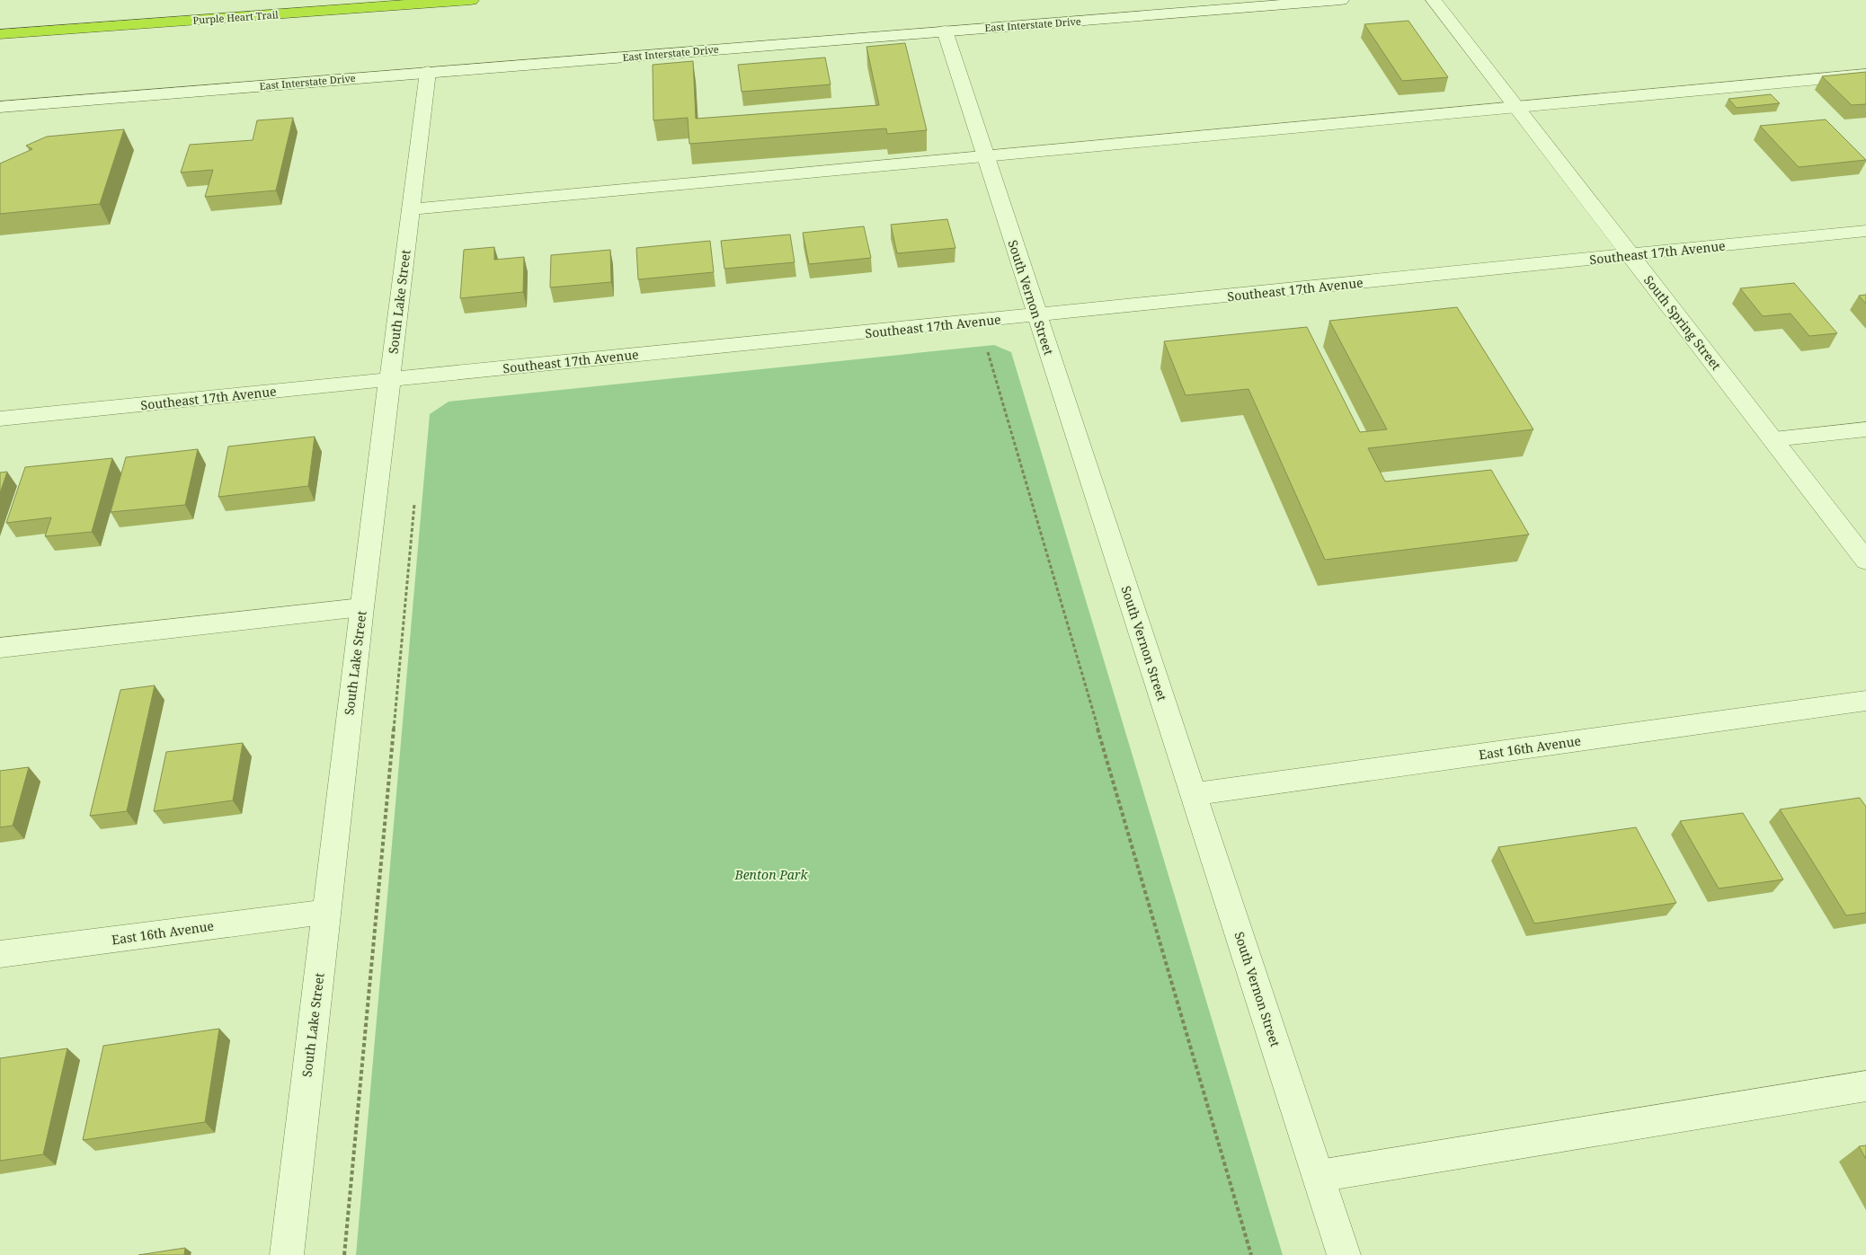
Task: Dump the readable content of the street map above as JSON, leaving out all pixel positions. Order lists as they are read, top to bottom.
{
  "streets": {
    "highway": ["Purple Heart Trail"],
    "street": [
      "East Interstate Drive",
      "Southeast 17th Avenue",
      "South Vernon Street",
      "South Lake Street",
      "South Spring Street",
      "East 16th Avenue"
    ]
  },
  "crossings": [
    ["East Interstate Drive", "South Vernon Street"],
    ["East Interstate Drive", "South Lake Street"],
    ["Southeast 17th Avenue", "South Vernon Street"],
    ["Southeast 17th Avenue", "South Lake Street"],
    ["Southeast 17th Avenue", "South Spring Street"],
    ["South Vernon Street", "East 16th Avenue"],
    ["South Lake Street", "East 16th Avenue"]
  ],
  "parks": ["Benton Park"]
}
